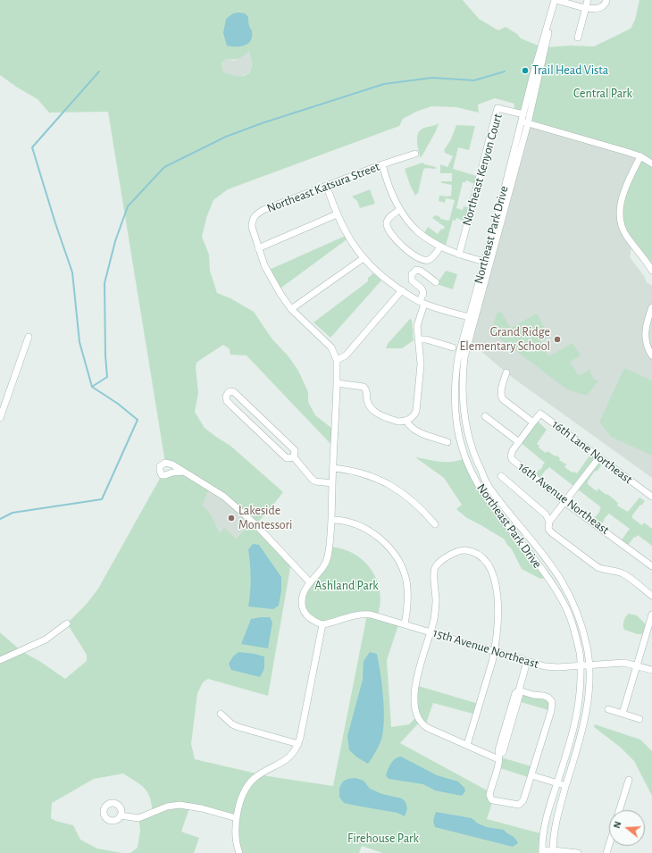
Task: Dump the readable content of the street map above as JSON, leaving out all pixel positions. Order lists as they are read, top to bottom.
{
  "streets": {
    "street": [
      "Northeast Kenyon Court",
      "Northeast Katsura Street",
      "Northeast Park Drive",
      "16th Lane Northeast",
      "16th Avenue Northeast",
      "15th Avenue Northeast"
    ]
  },
  "crossings": [
    ["Northeast Kenyon Court", "Northeast Park Drive"],
    ["Northeast Katsura Street", "15th Avenue Northeast"],
    ["Northeast Park Drive", "15th Avenue Northeast"],
    ["16th Lane Northeast", "16th Avenue Northeast"]
  ],
  "parks": ["Central Park", "Ashland Park", "Firehouse Park"],
  "places": ["Trail Head Vista", "Grand Ridge Elementary School", "Lakeside Montessori"],
  "north": "left"
}
